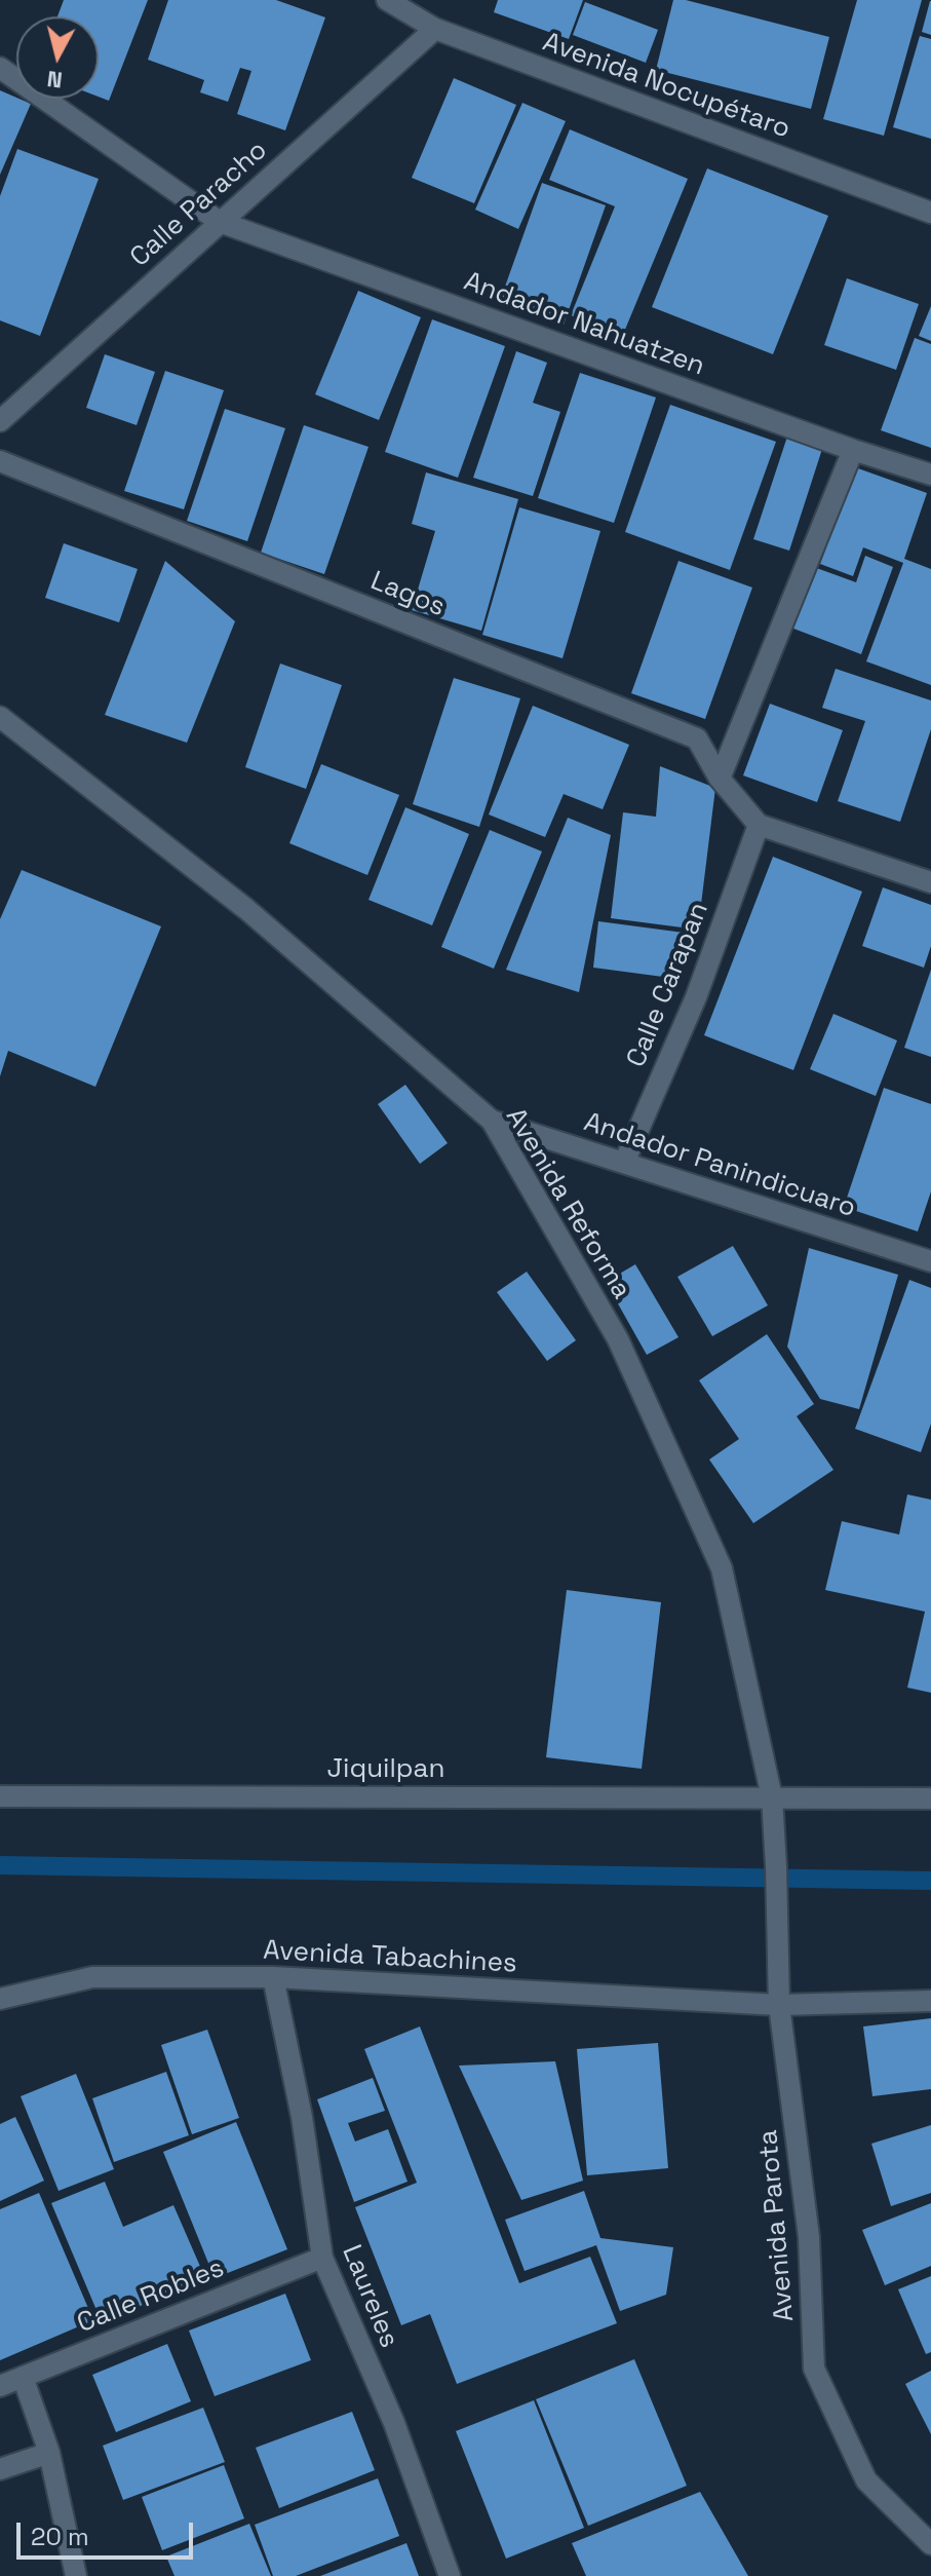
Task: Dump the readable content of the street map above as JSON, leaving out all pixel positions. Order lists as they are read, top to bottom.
{
  "streets": {
    "street": [
      "Avenida Nocupétaro",
      "Calle Paracho",
      "Andador Nahuatzen",
      "Lagos",
      "Calle Carapan",
      "Andador Panindicuaro",
      "Avenida Reforma",
      "Jiquilpan",
      "Avenida Tabachines",
      "Avenida Parota",
      "Calle Robles",
      "Laureles"
    ]
  },
  "crossings": [
    ["Avenida Nocupétaro", "Calle Paracho"],
    ["Calle Paracho", "Andador Nahuatzen"],
    ["Lagos", "Calle Carapan"],
    ["Calle Carapan", "Andador Panindicuaro"],
    ["Andador Panindicuaro", "Avenida Reforma"],
    ["Avenida Reforma", "Jiquilpan"],
    ["Avenida Reforma", "Avenida Parota"],
    ["Avenida Tabachines", "Avenida Parota"],
    ["Avenida Tabachines", "Laureles"],
    ["Calle Robles", "Laureles"]
  ],
  "scale_bar": "20 m",
  "north": "bottom"
}
